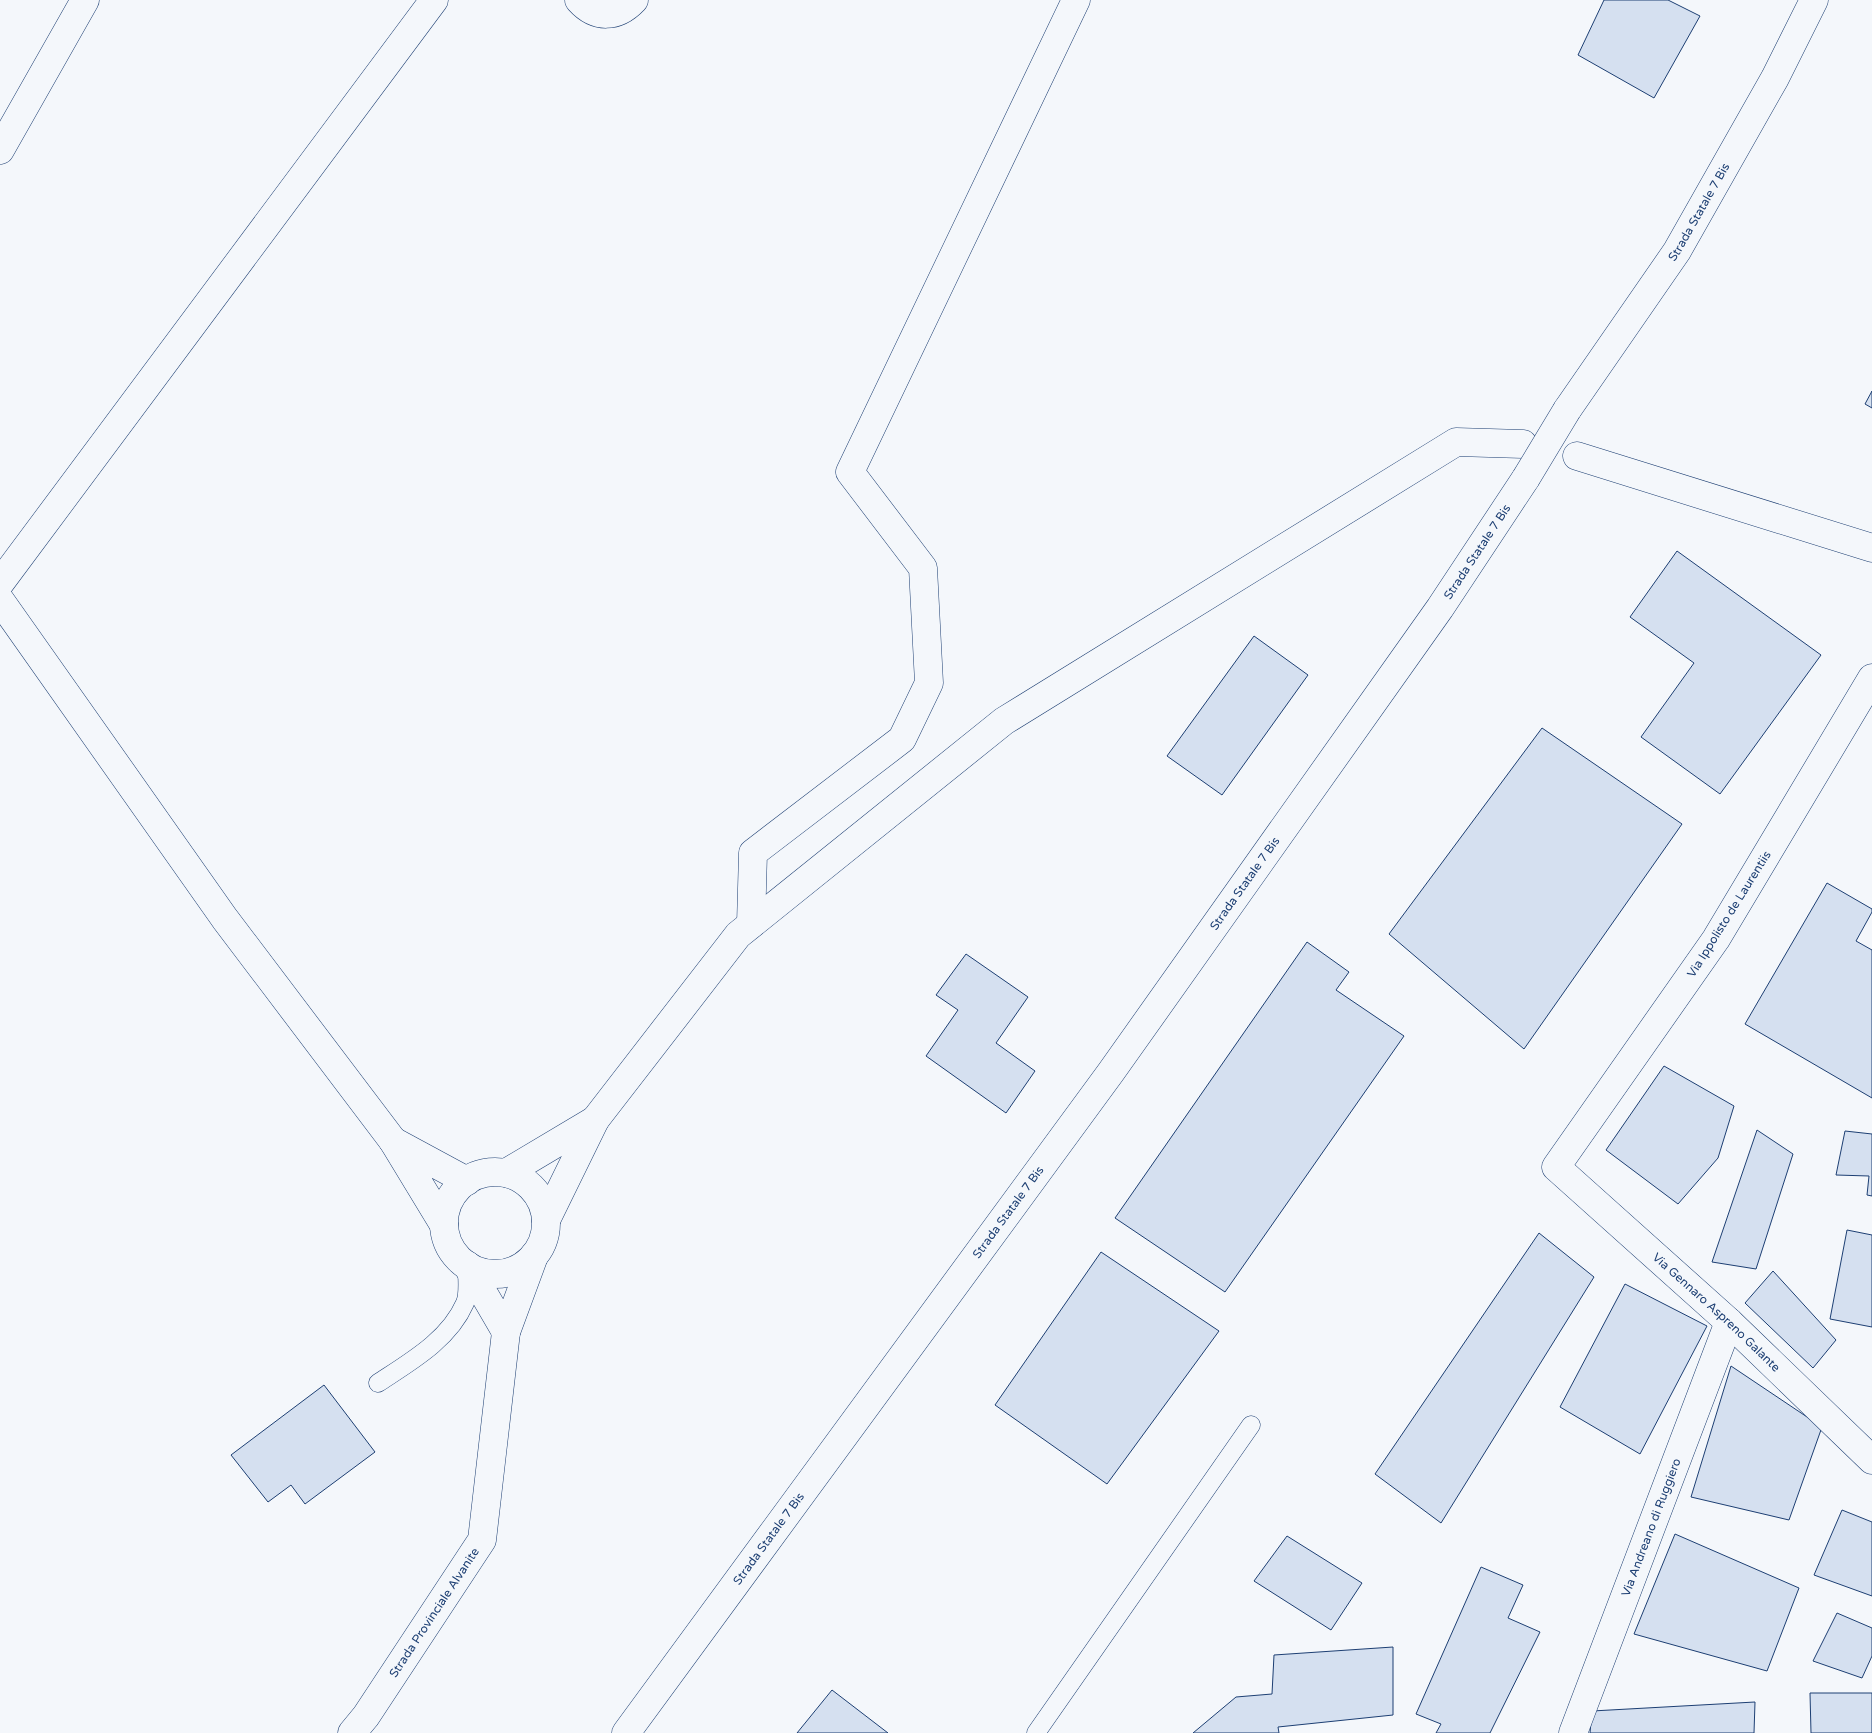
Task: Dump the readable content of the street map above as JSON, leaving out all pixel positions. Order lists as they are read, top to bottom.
{
  "streets": {
    "street": [
      "Strada Statale 7 Bis",
      "Via Ippolisto de Laurentiis",
      "Via Gennaro Aspreno Galante",
      "Via Andreano di Ruggiero",
      "Strada Provinciale Alvanite"
    ]
  },
  "crossings": [
    ["Via Ippolisto de Laurentiis", "Via Gennaro Aspreno Galante"],
    ["Via Gennaro Aspreno Galante", "Via Andreano di Ruggiero"]
  ]
}
